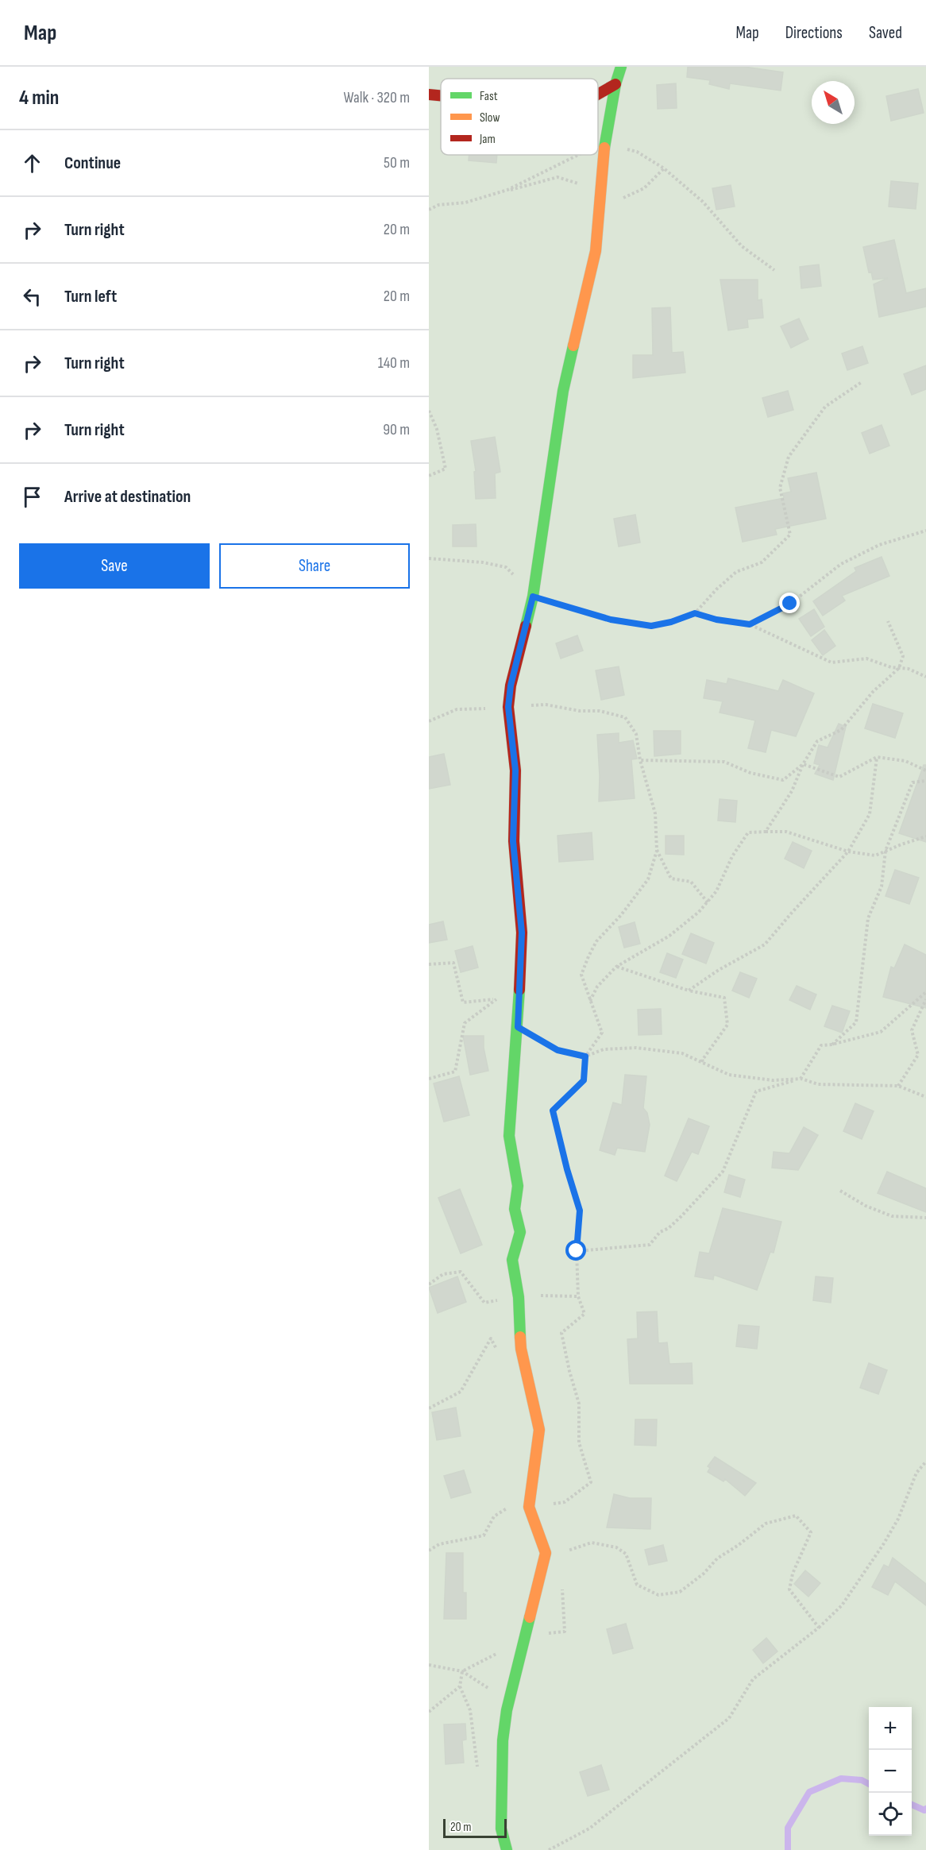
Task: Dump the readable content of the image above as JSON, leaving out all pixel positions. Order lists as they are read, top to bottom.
{
  "legend": ["Fast", "Slow", "Jam"],
  "scale_bar": "20 m",
  "north": "top left",
  "page": {
    "header": "Map",
    "nav": ["Map", "Directions", "Saved"],
    "heading": ["4 min", "Walk · 320 m"],
    "list": [
      ["Continue", "50 m"],
      ["Turn right", "20 m"],
      ["Turn left", "20 m"],
      ["Turn right", "140 m"],
      ["Turn right", "90 m"],
      "Arrive at destination"
    ],
    "buttons": ["Save", "Share"],
    "map_buttons": ["+", "−"],
    "scale": "20 m"
  }
}
